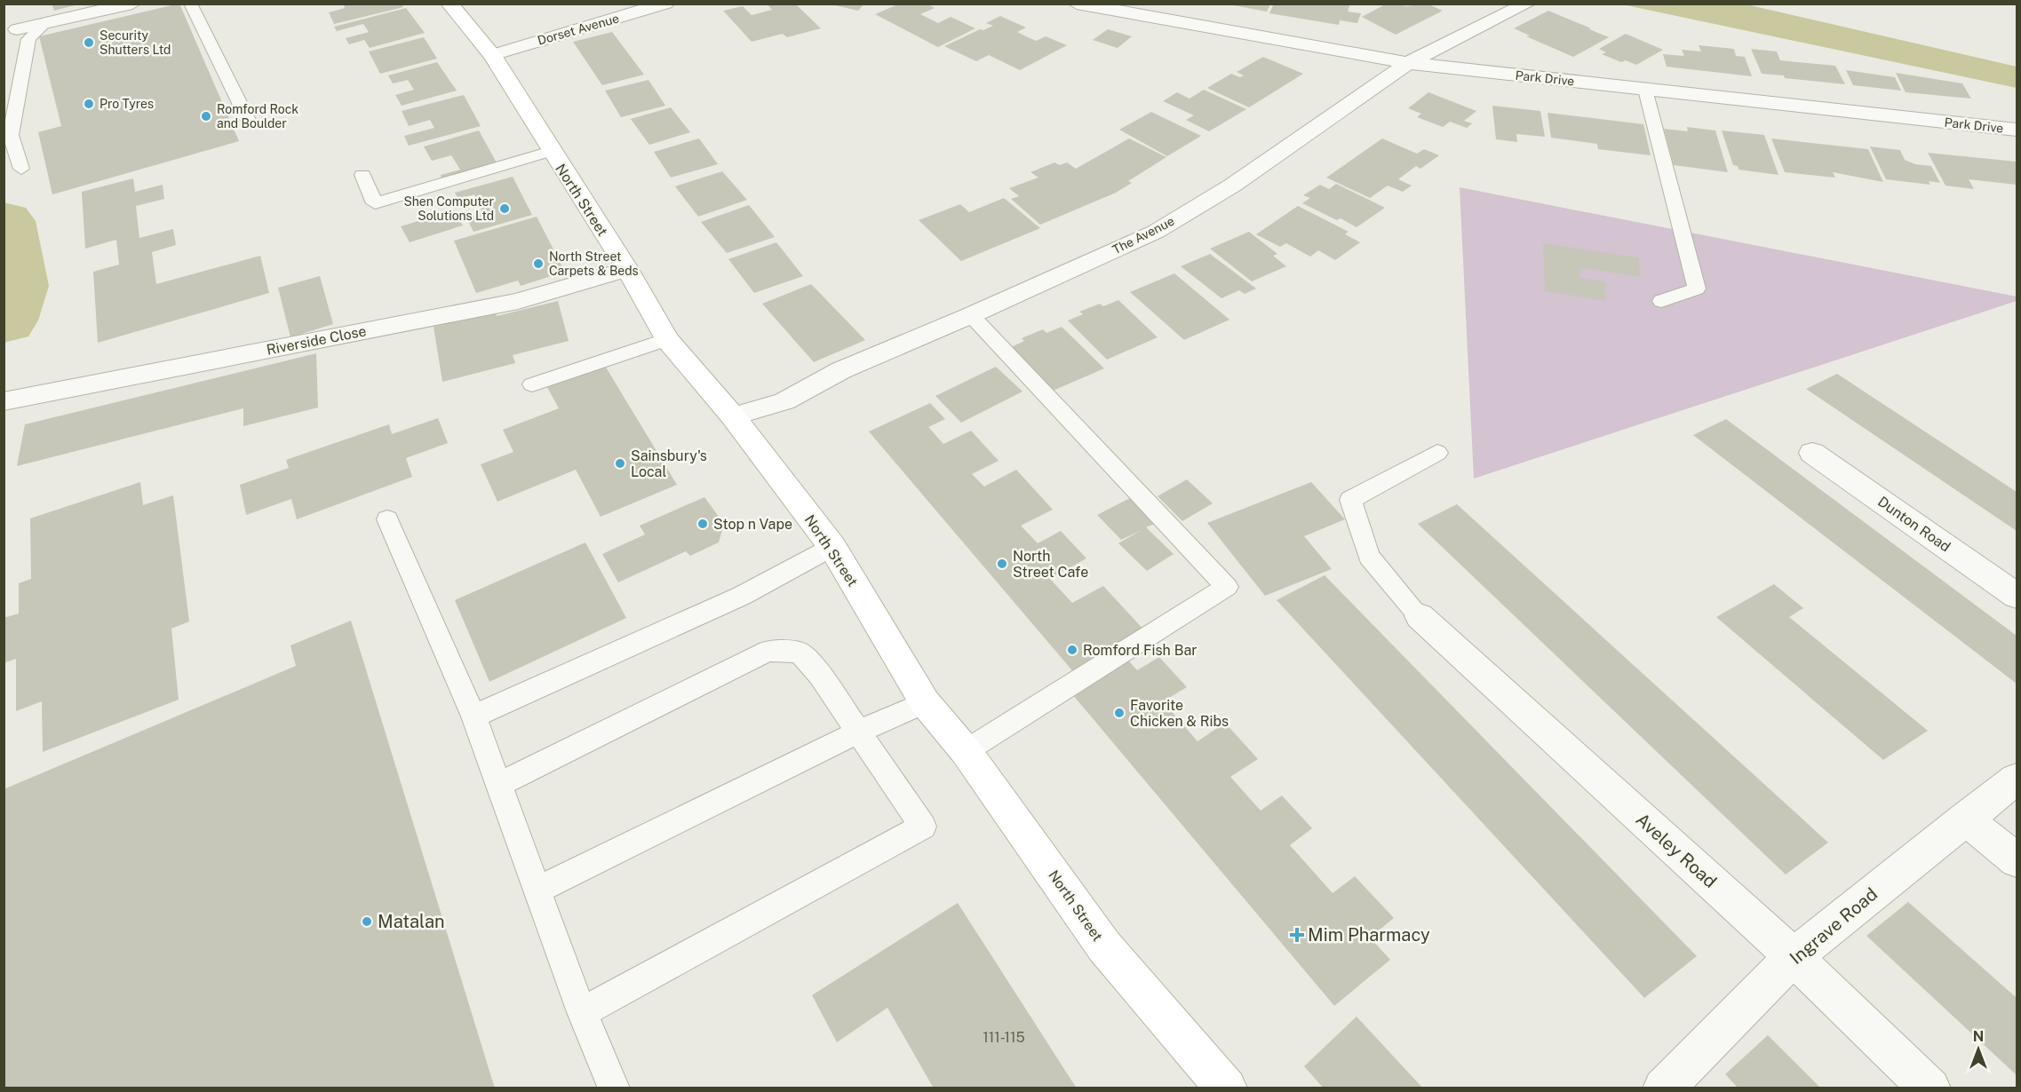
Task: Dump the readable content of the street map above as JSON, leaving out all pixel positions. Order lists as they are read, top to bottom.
{
  "streets": {
    "main road": ["North Street"],
    "street": [
      "Dorset Avenue",
      "Park Drive",
      "The Avenue",
      "Riverside Close",
      "Dunton Road",
      "Aveley Road",
      "Ingrave Road"
    ]
  },
  "crossings": [
    ["Dorset Avenue", "North Street"],
    ["Park Drive", "The Avenue"],
    ["North Street", "The Avenue"],
    ["North Street", "Riverside Close"],
    ["Aveley Road", "Ingrave Road"]
  ],
  "places": {
    "other": [
      "Security Shutters Ltd",
      "Pro Tyres",
      "Romford Rock and Boulder",
      "Shen Computer Solutions Ltd",
      "North Street Carpets & Beds",
      "Sainsbury's Local",
      "Stop n Vape",
      "North Street Cafe",
      "Romford Fish Bar",
      "Favorite Chicken & Ribs",
      "Matalan"
    ],
    "health": ["Mim Pharmacy"]
  },
  "house_numbers": ["111-115"],
  "north": "top"
}
